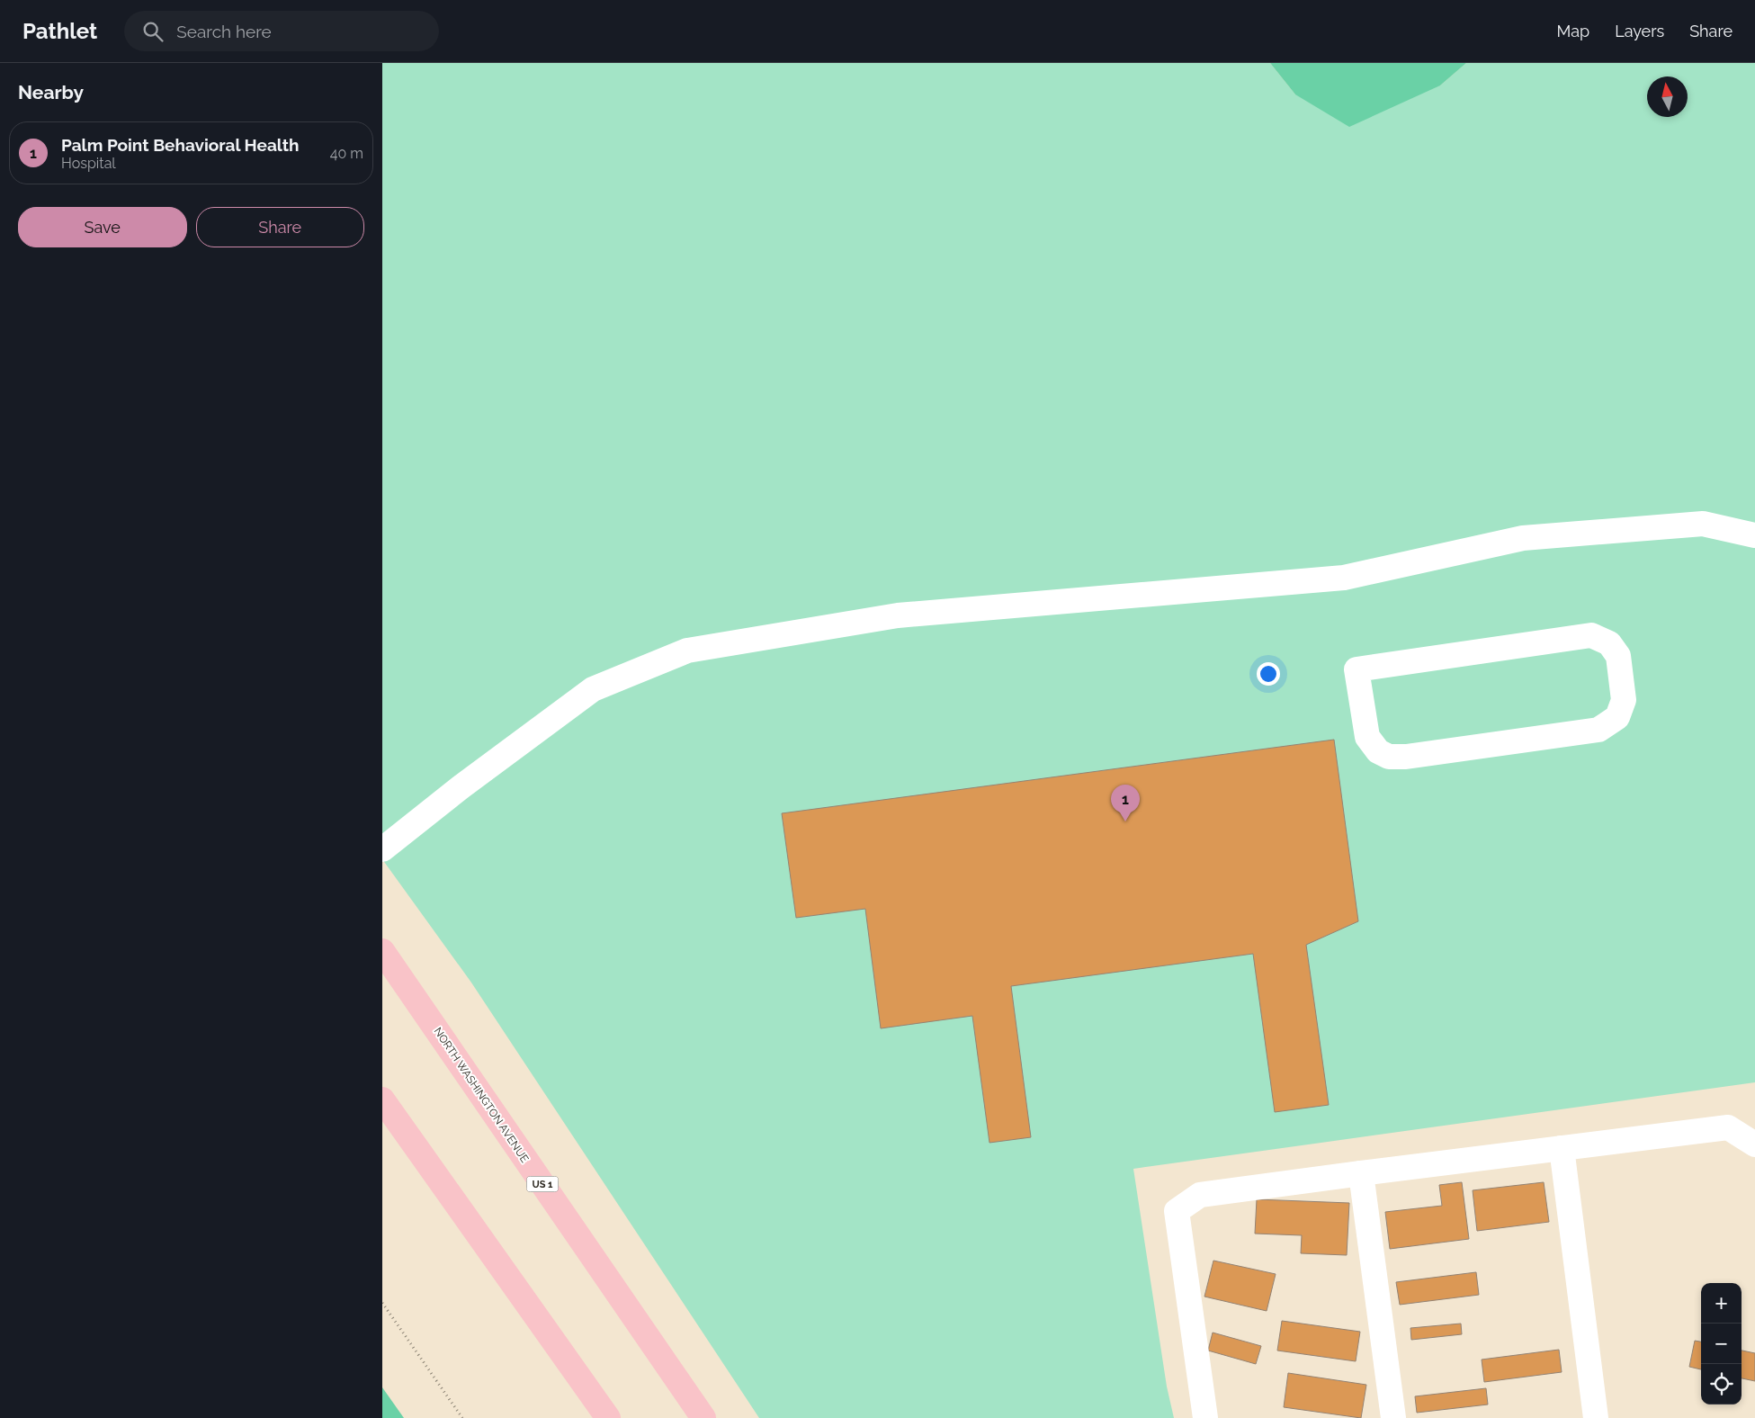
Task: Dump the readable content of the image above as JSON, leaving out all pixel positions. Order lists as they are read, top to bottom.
{
  "streets": {
    "main road": ["NORTH WASHINGTON AVENUE", "US 1"]
  },
  "north": "top",
  "page": {
    "header": "Pathlet",
    "search": "Search here",
    "nav": ["Map", "Layers", "Share"],
    "heading": "Nearby",
    "list": [
      {
        "mark": "1",
        "name": "Palm Point Behavioral Health",
        "note": "Hospital",
        "value": "40 m"
      }
    ],
    "buttons": ["Save", "Share"],
    "pins": "1",
    "map_buttons": ["+", "−"]
  }
}
